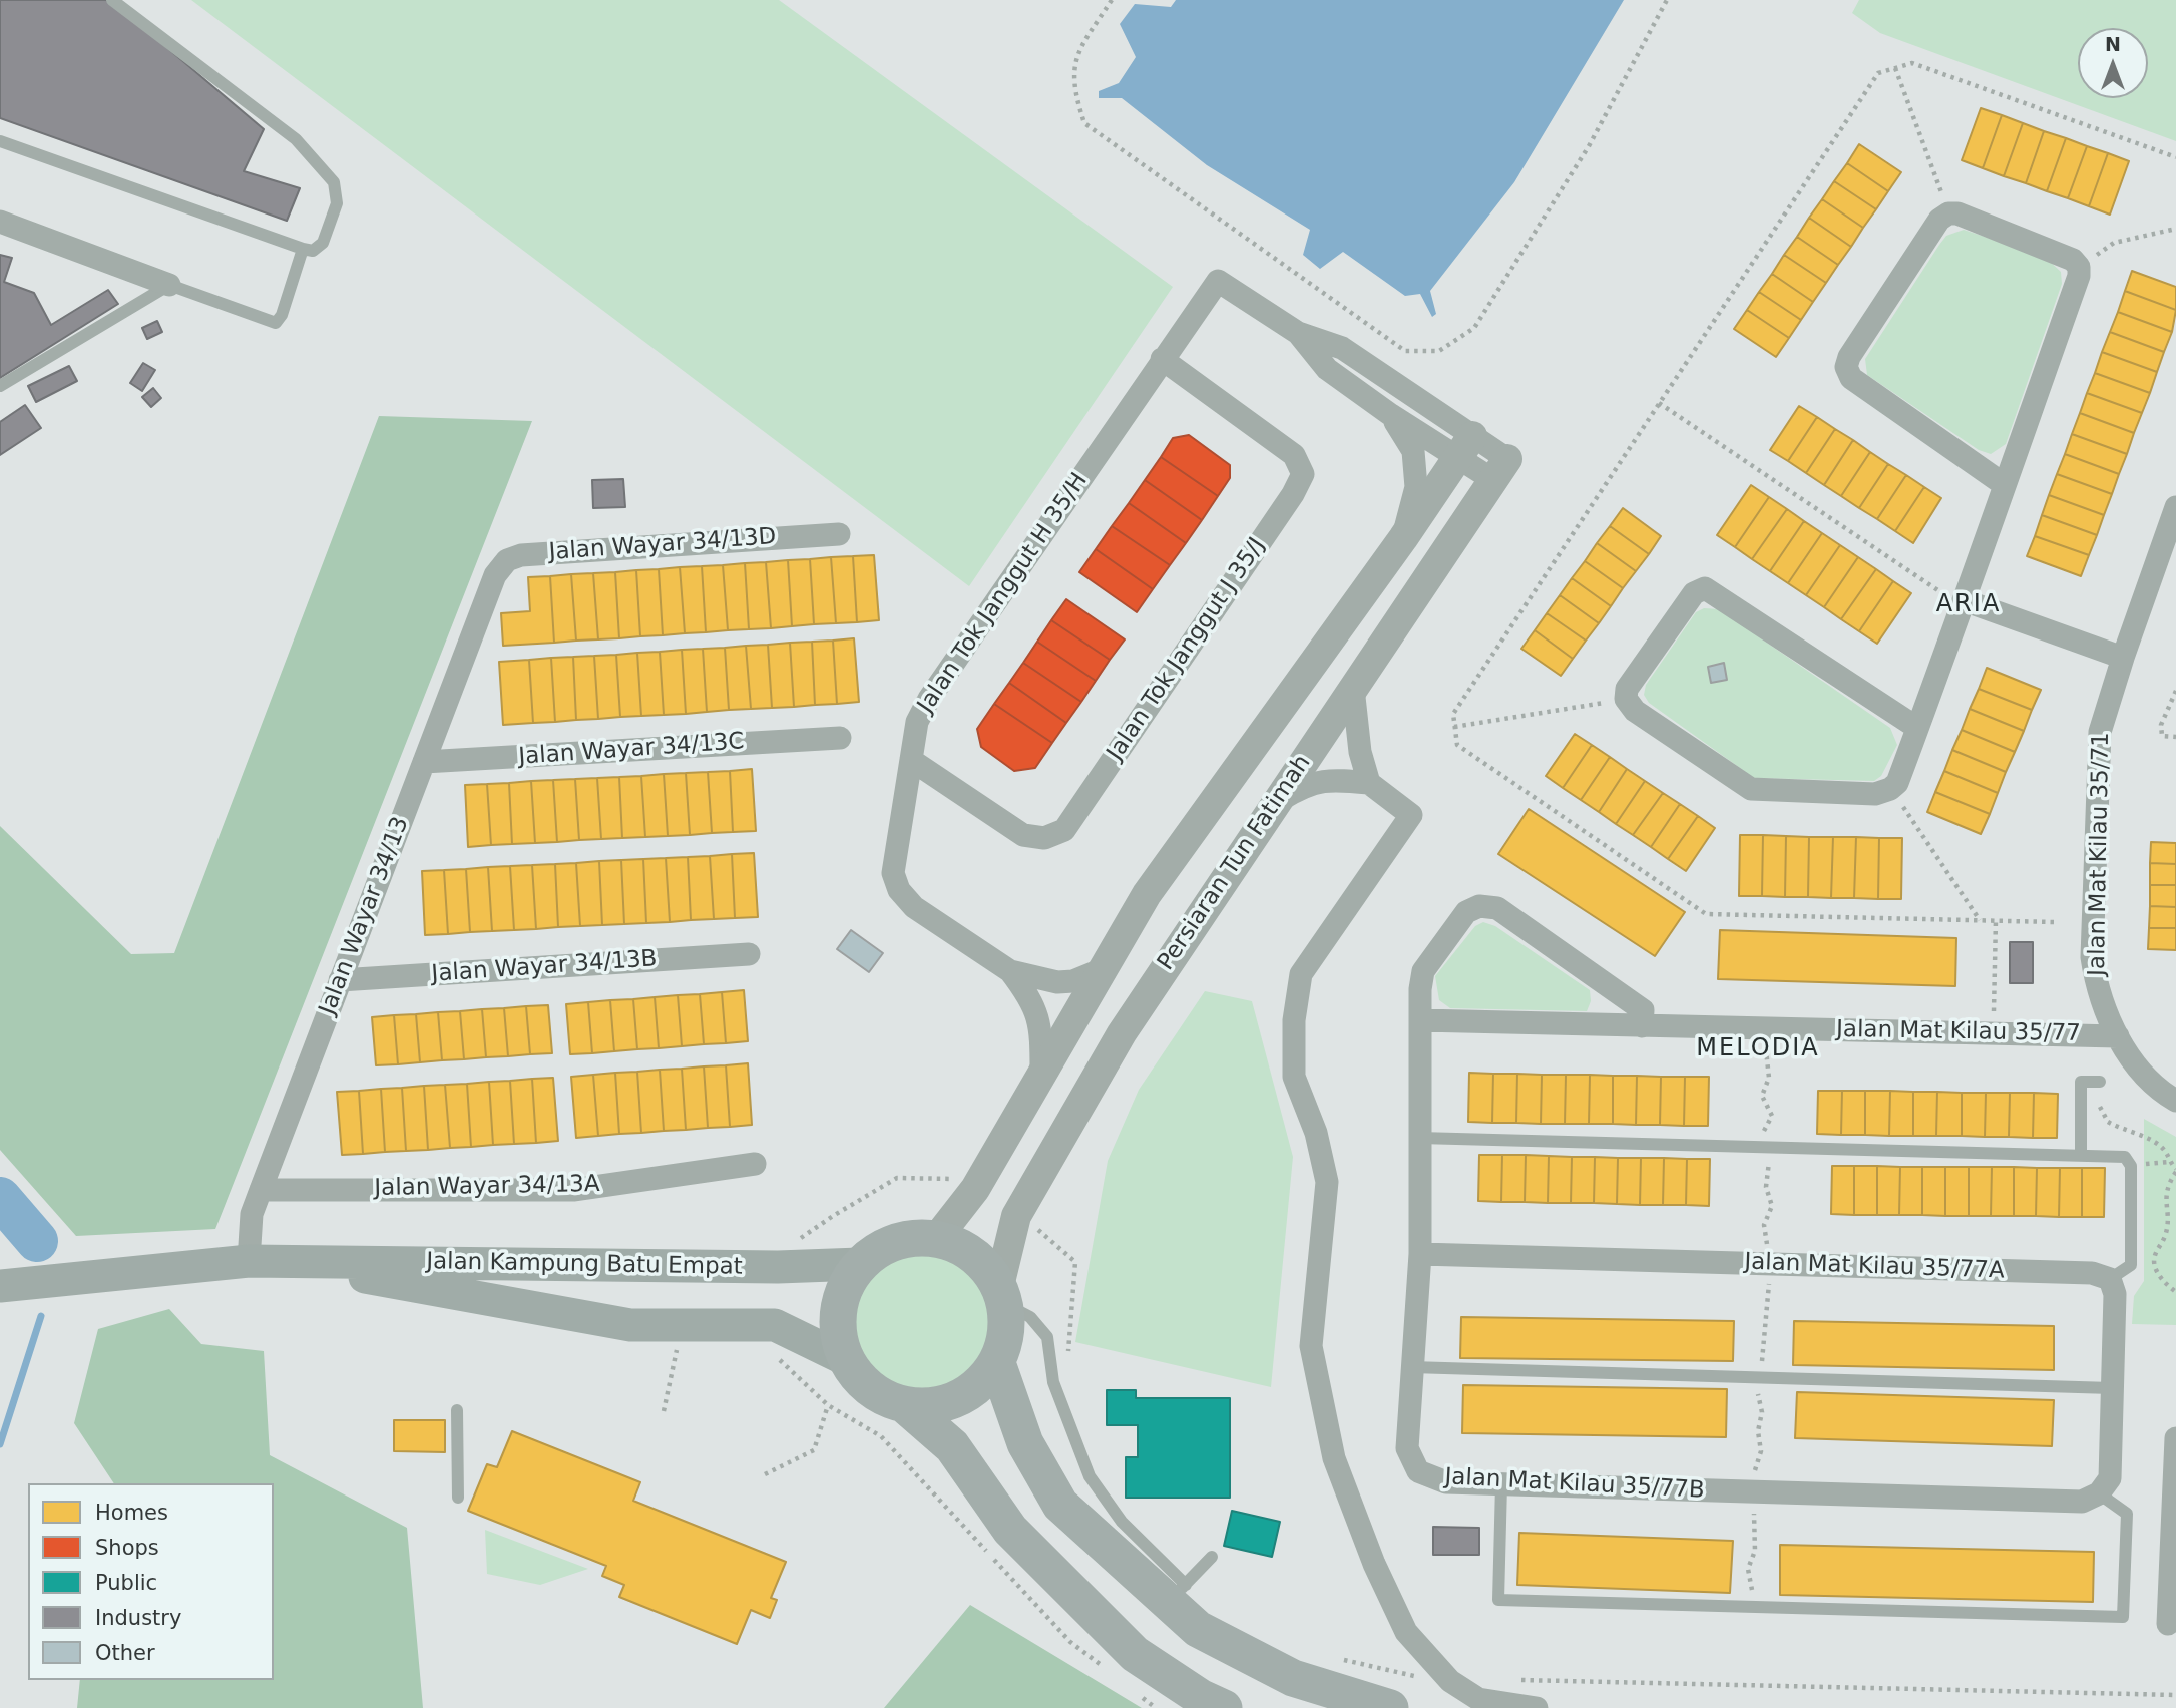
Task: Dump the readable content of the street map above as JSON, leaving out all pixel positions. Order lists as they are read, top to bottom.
{
  "streets": {
    "main road": ["Jalan Kampung Batu Empat"],
    "street": [
      "Jalan Wayar 34/13D",
      "Jalan Tok Janggut H 35/H",
      "Jalan Tok Janggut J 35/J",
      "Jalan Wayar 34/13C",
      "Jalan Mat Kilau 35/71",
      "Persiaran Tun Fatimah",
      "Jalan Wayar 34/13",
      "Jalan Wayar 34/13B",
      "Jalan Mat Kilau 35/77",
      "Jalan Wayar 34/13A",
      "Jalan Mat Kilau 35/77A",
      "Jalan Mat Kilau 35/77B"
    ]
  },
  "crossings": [
    ["Jalan Wayar 34/13D", "Jalan Wayar 34/13"],
    ["Jalan Tok Janggut H 35/H", "Jalan Tok Janggut J 35/J"],
    ["Jalan Wayar 34/13C", "Jalan Wayar 34/13"],
    ["Jalan Mat Kilau 35/71", "Jalan Mat Kilau 35/77"],
    ["Persiaran Tun Fatimah", "Jalan Kampung Batu Empat"],
    ["Jalan Wayar 34/13", "Jalan Wayar 34/13B"],
    ["Jalan Wayar 34/13", "Jalan Wayar 34/13A"],
    ["Jalan Wayar 34/13", "Jalan Kampung Batu Empat"],
    ["Jalan Mat Kilau 35/77", "Jalan Mat Kilau 35/77B"],
    ["Jalan Mat Kilau 35/77A", "Jalan Mat Kilau 35/77B"]
  ],
  "districts": ["ARIA", "MELODIA"],
  "legend": [
    "Homes",
    "Shops",
    "Public",
    "Industry",
    "Other"
  ],
  "north": "top"
}
